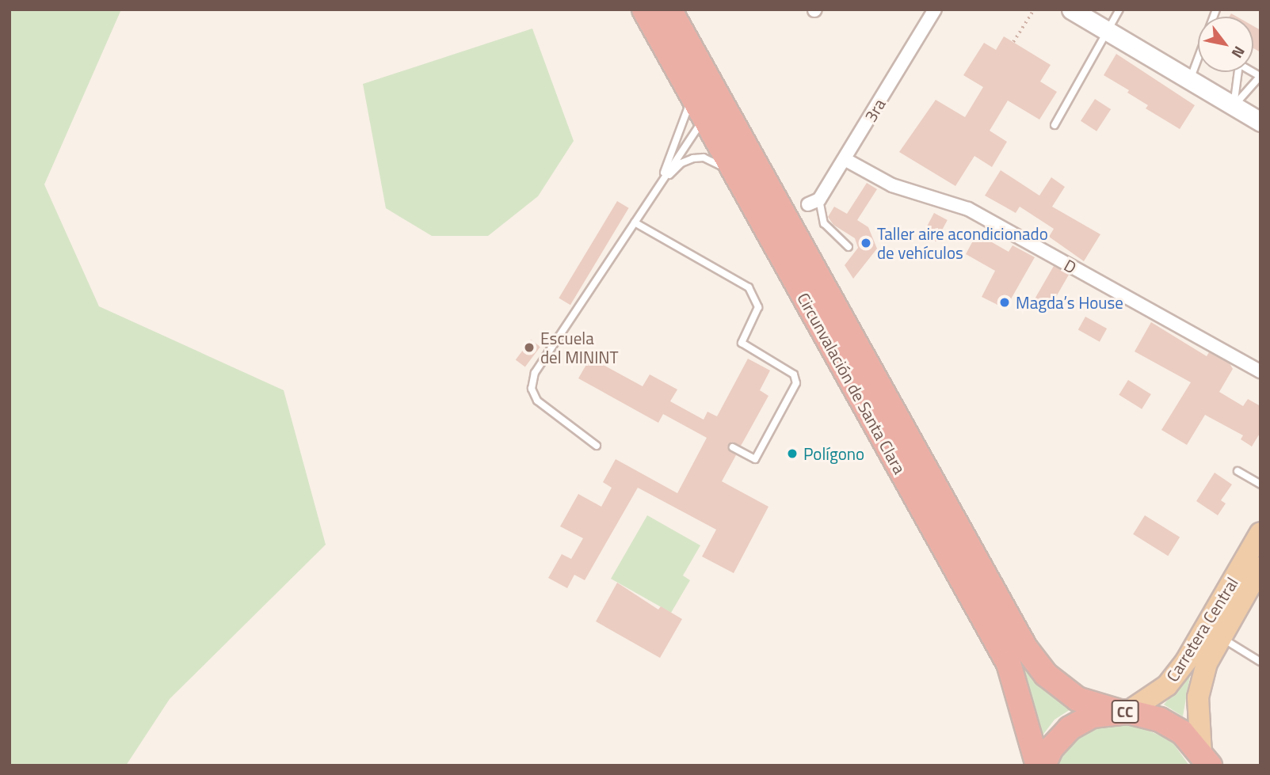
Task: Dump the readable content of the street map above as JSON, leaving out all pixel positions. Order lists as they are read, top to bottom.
{
  "streets": {
    "highway": ["Circunvalación de Santa Clara", "CC"],
    "main road": ["Carretera Central"],
    "street": ["3ra", "D"]
  },
  "crossings": [
    ["3ra", "D"],
    ["Circunvalación de Santa Clara", "Carretera Central"],
    ["Circunvalación de Santa Clara", "CC"],
    ["Carretera Central", "CC"]
  ],
  "places": [
    "Taller aire acondicionado de vehículos",
    "Magda’s House",
    "Escuela del MININT",
    "Polígono"
  ],
  "north": "bottom right"
}
